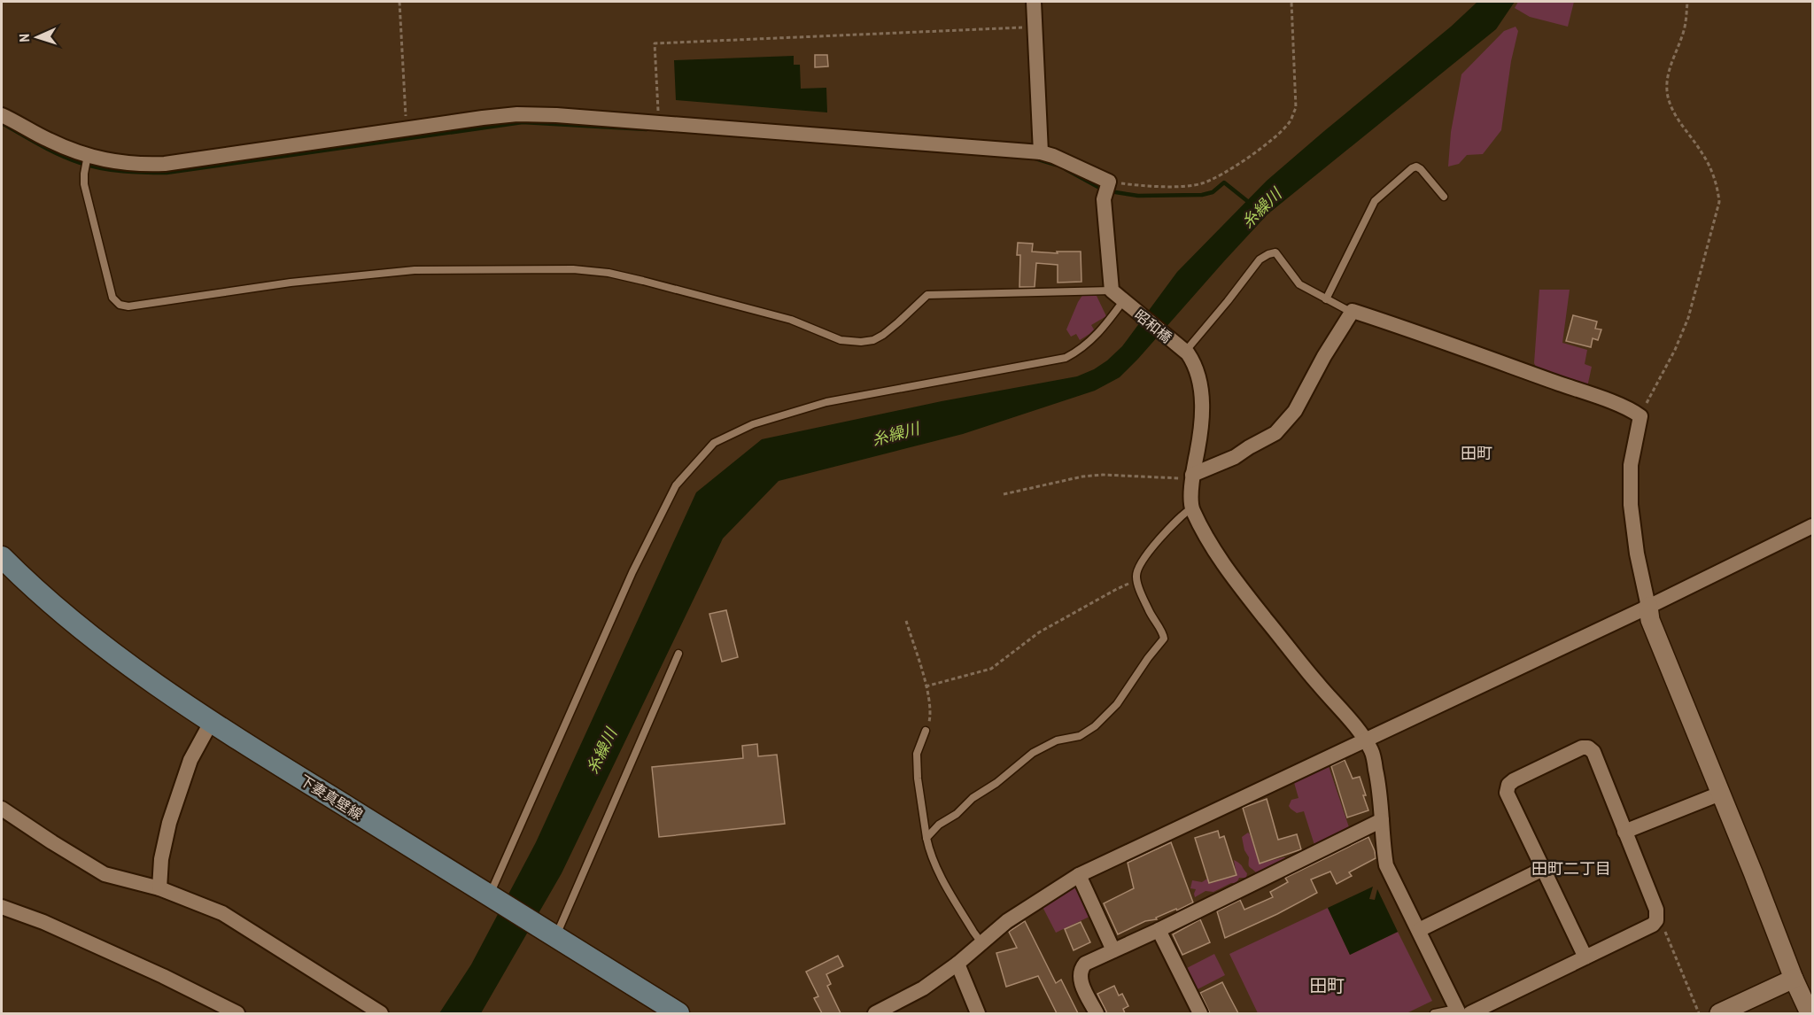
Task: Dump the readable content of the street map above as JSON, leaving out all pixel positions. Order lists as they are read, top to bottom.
{
  "streets": {
    "main road": ["下妻真壁線"],
    "street": ["昭和橋"]
  },
  "districts": ["田町", "田町二丁目", "田町"],
  "water": ["糸繰川"],
  "north": "left"
}
